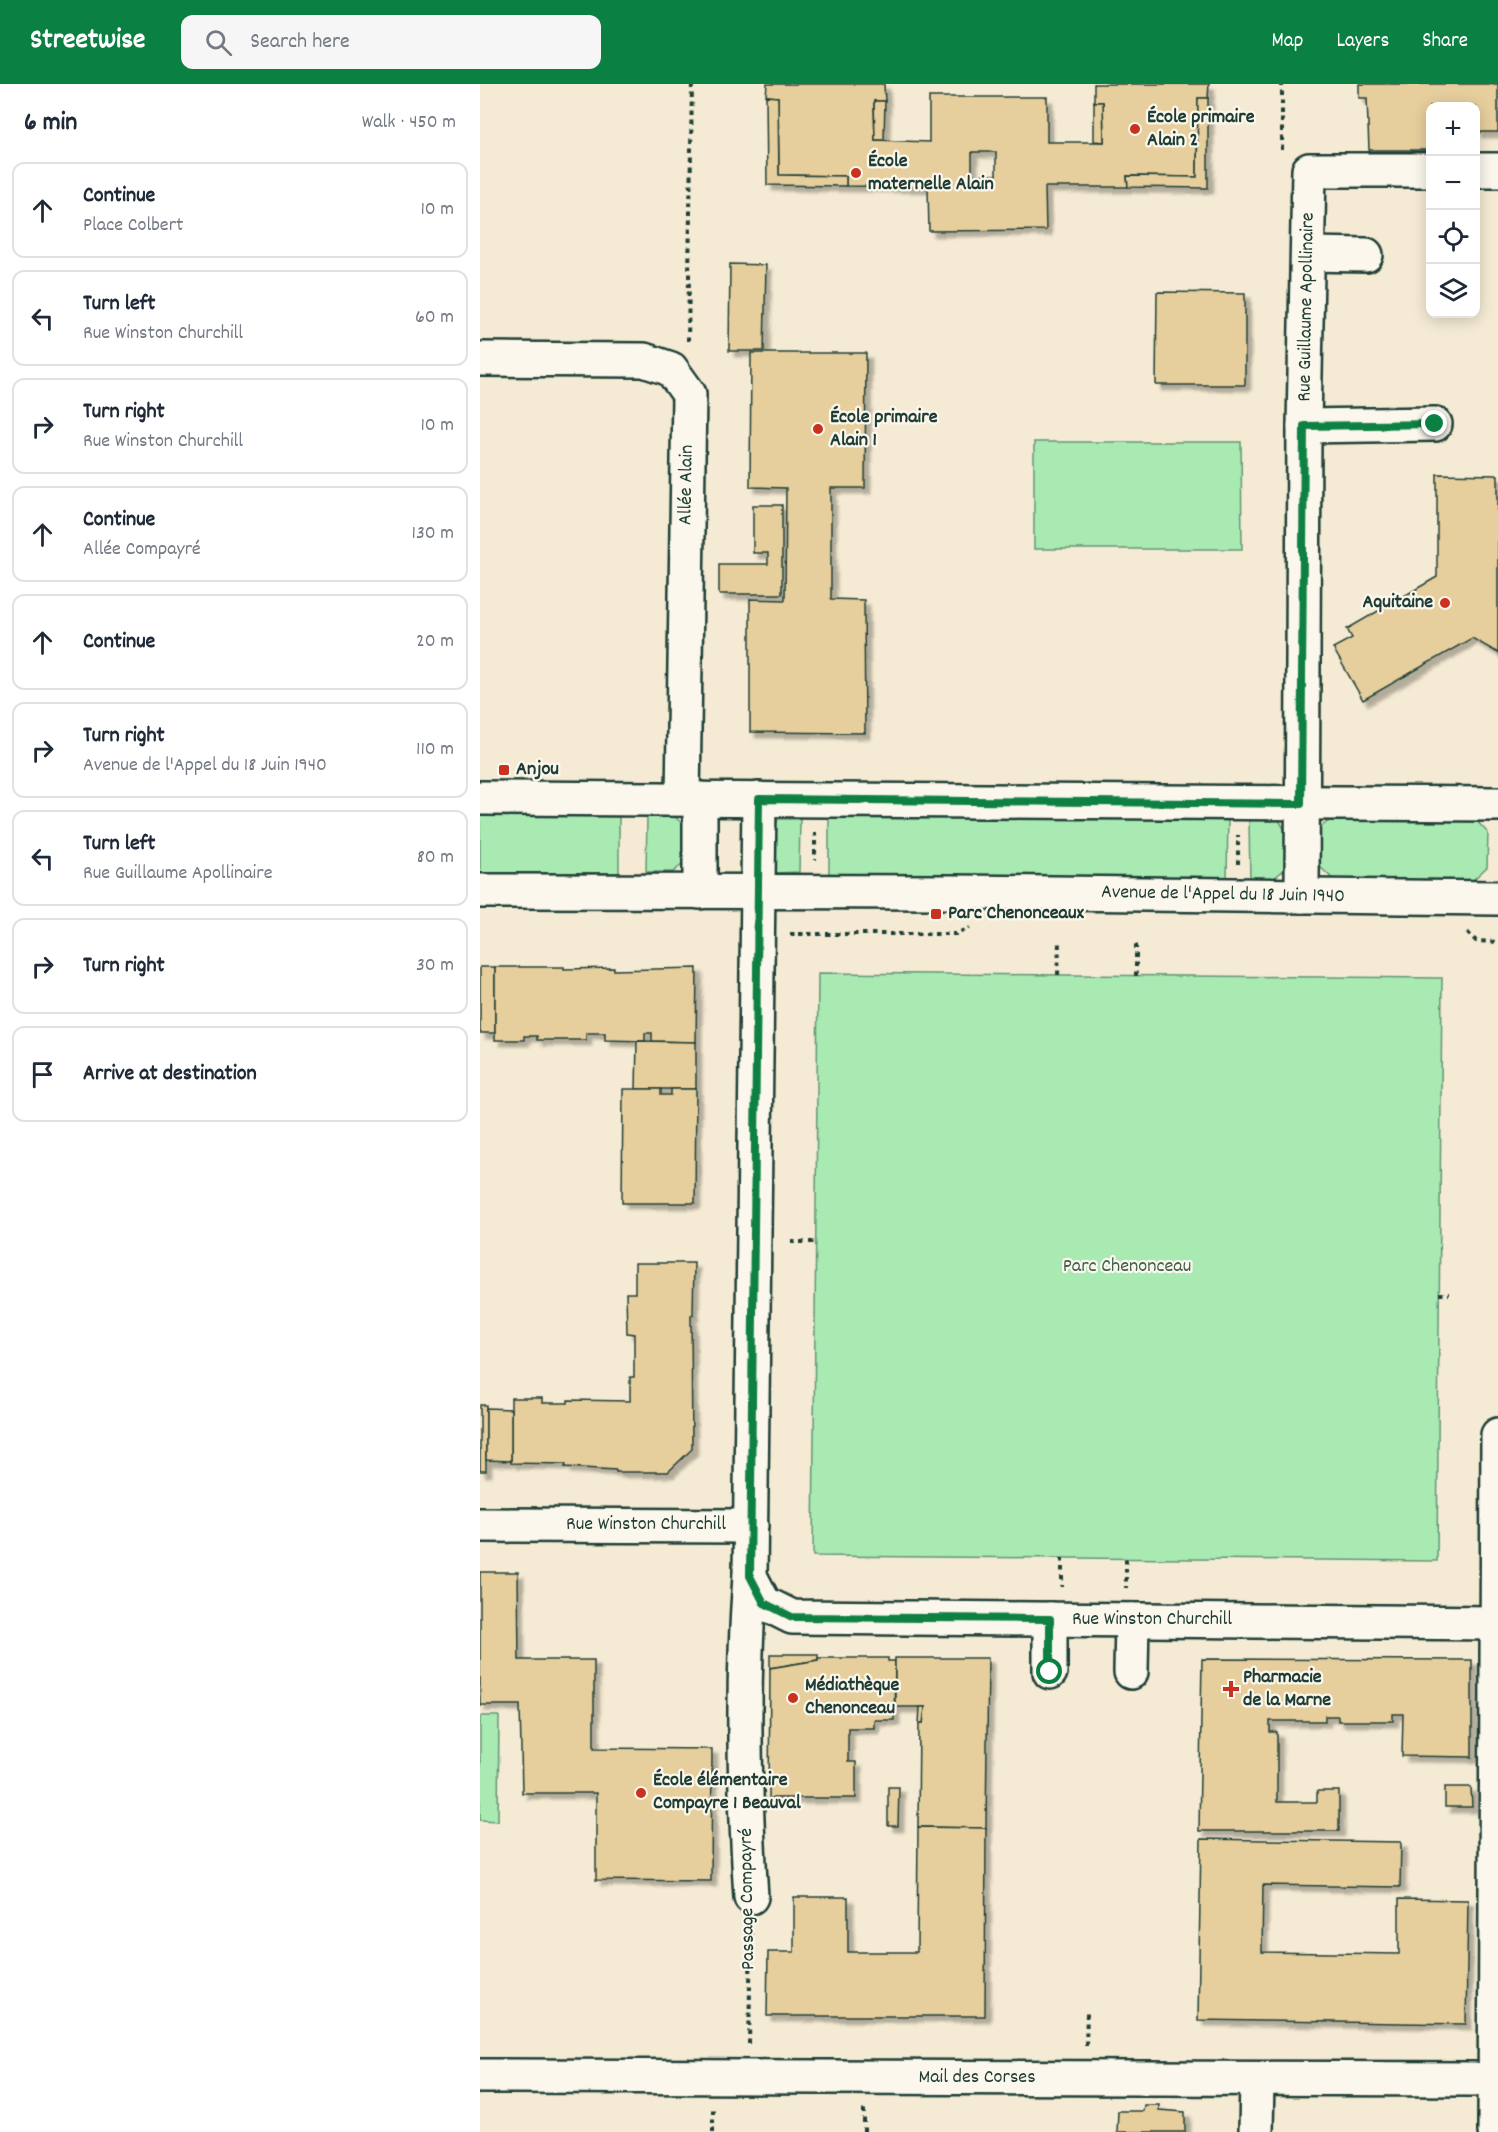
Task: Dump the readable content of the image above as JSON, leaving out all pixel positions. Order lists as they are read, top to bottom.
{
  "streets": {
    "street": [
      "Rue Guillaume Apollinaire",
      "Allée Alain",
      "Avenue de l'Appel du 18 Juin 1940",
      "Rue Winston Churchill",
      "Passage Compayré",
      "Mail des Corses"
    ]
  },
  "crossings": [
    ["Rue Guillaume Apollinaire", "Avenue de l'Appel du 18 Juin 1940"],
    ["Allée Alain", "Avenue de l'Appel du 18 Juin 1940"],
    ["Rue Winston Churchill", "Passage Compayré"],
    ["Passage Compayré", "Mail des Corses"]
  ],
  "parks": ["Parc Chenonceau"],
  "places": {
    "other": [
      "École primaire Alain 2",
      "École maternelle Alain",
      "École primaire Alain 1",
      "Aquitaine",
      "Médiathèque Chenonceau",
      "École élémentaire Compayre 1 Beauval"
    ],
    "transit": ["Anjou", "Parc Chenonceaux"],
    "health": ["Pharmacie de la Marne"]
  },
  "page": {
    "header": "Streetwise",
    "search": "Search here",
    "nav": ["Map", "Layers", "Share"],
    "heading": ["6 min", "Walk · 450 m"],
    "map_buttons": ["+", "−"],
    "list": [
      ["Continue", "Place Colbert", "10 m"],
      ["Turn left", "Rue Winston Churchill", "60 m"],
      ["Turn right", "Rue Winston Churchill", "10 m"],
      ["Continue", "Allée Compayré", "130 m"],
      ["Continue", "20 m"],
      ["Turn right", "Avenue de l'Appel du 18 Juin 1940", "110 m"],
      ["Turn left", "Rue Guillaume Apollinaire", "80 m"],
      ["Turn right", "30 m"],
      "Arrive at destination"
    ]
  }
}
